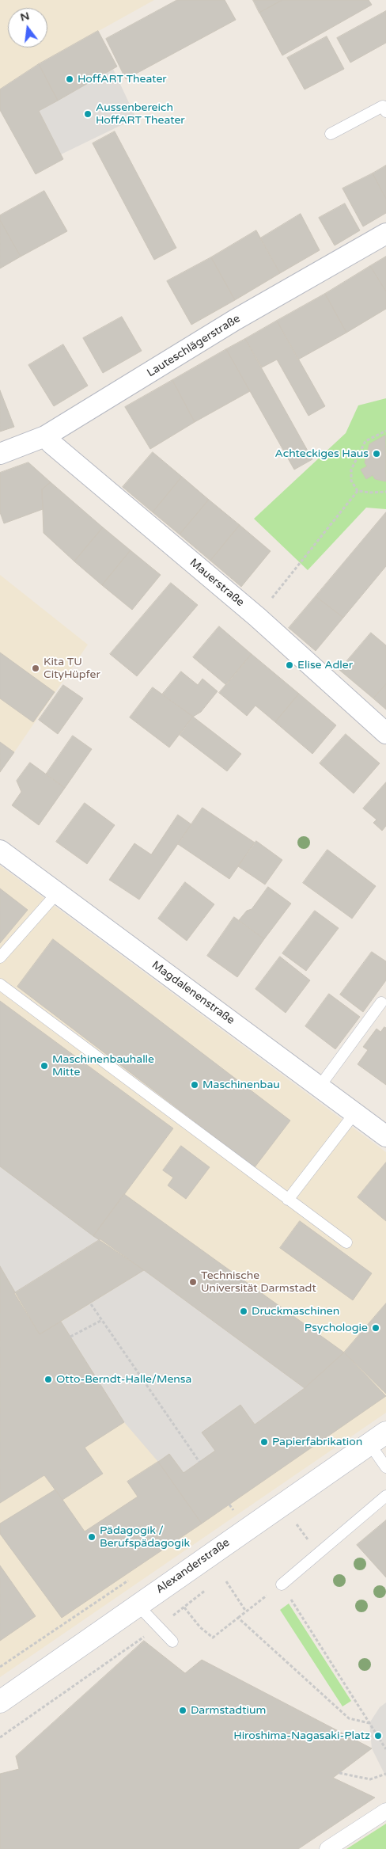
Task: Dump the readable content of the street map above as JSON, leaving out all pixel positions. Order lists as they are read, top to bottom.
{
  "streets": {
    "main road": ["Alexanderstraße"],
    "street": ["Lauteschlägerstraße", "Mauerstraße", "Magdalenenstraße"]
  },
  "crossings": [
    ["Lauteschlägerstraße", "Mauerstraße"]
  ],
  "places": [
    "HoffART Theater",
    "Aussenbereich HoffART Theater",
    "Achteckiges Haus",
    "Elise Adler",
    "Kita TU CityHüpfer",
    "Maschinenbauhalle Mitte",
    "Maschinenbau",
    "Technische Universität Darmstadt",
    "Druckmaschinen",
    "Psychologie",
    "Otto-Berndt-Halle/Mensa",
    "Papierfabrikation",
    "Pädagogik / Berufspädagogik",
    "Darmstadtium",
    "Hiroshima-Nagasaki-Platz"
  ],
  "north": "top"
}
